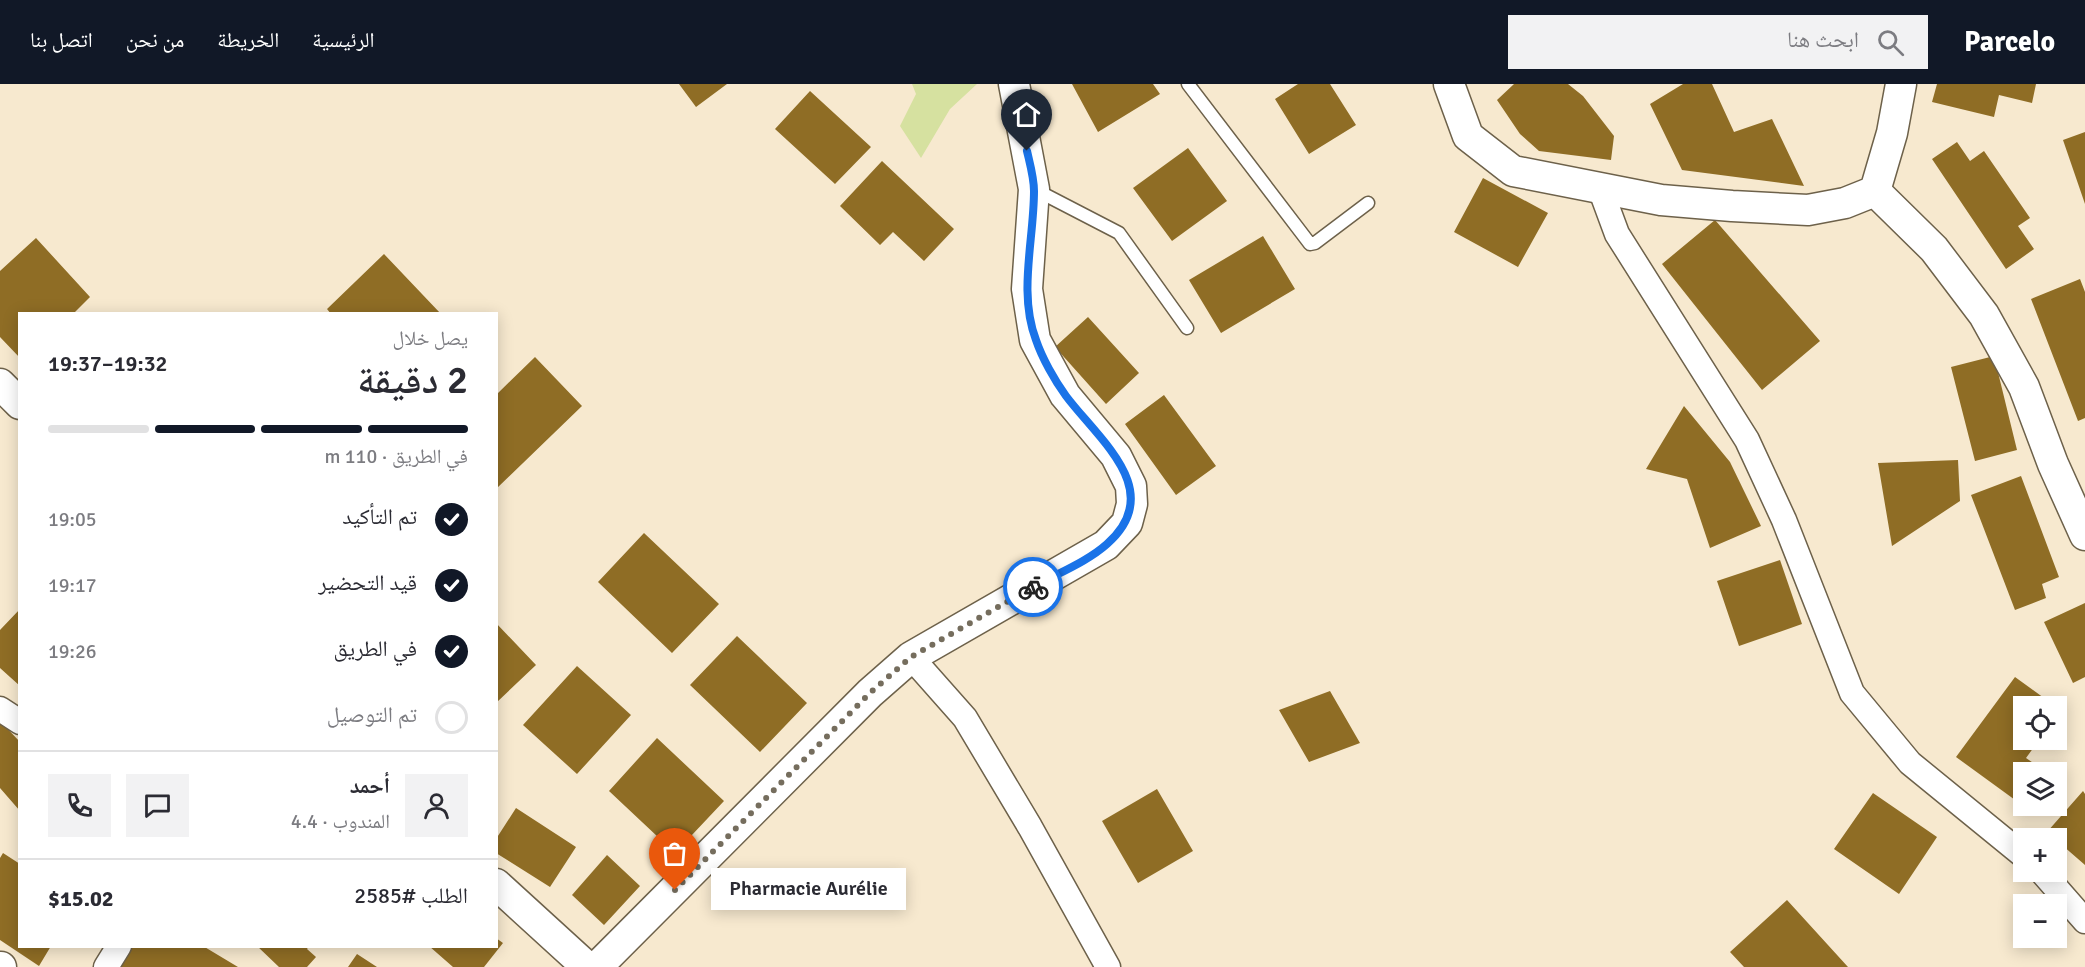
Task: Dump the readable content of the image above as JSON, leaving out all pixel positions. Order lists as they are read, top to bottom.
{
  "places": ["Pharmacie Aurélie"],
  "page": {
    "header": "Parcelo",
    "search": "ابحث هنا",
    "nav": [
      "الرئيسية",
      "الخريطة",
      "من نحن",
      "اتصل بنا"
    ],
    "heading": ["2 دقيقة", "يصل خلال", "19:32–19:37"],
    "panel": [
      "أحمد",
      "المندوب · 4.4",
      "الطلب #2585",
      "$15.02"
    ],
    "bar": "في الطريق · 110 m",
    "list": [
      ["تم التأكيد", "19:05"],
      ["قيد التحضير", "19:17"],
      ["في الطريق", "19:26"],
      "تم التوصيل"
    ],
    "map_buttons": ["+", "−"],
    "bubble": "Pharmacie Aurélie"
  }
}
